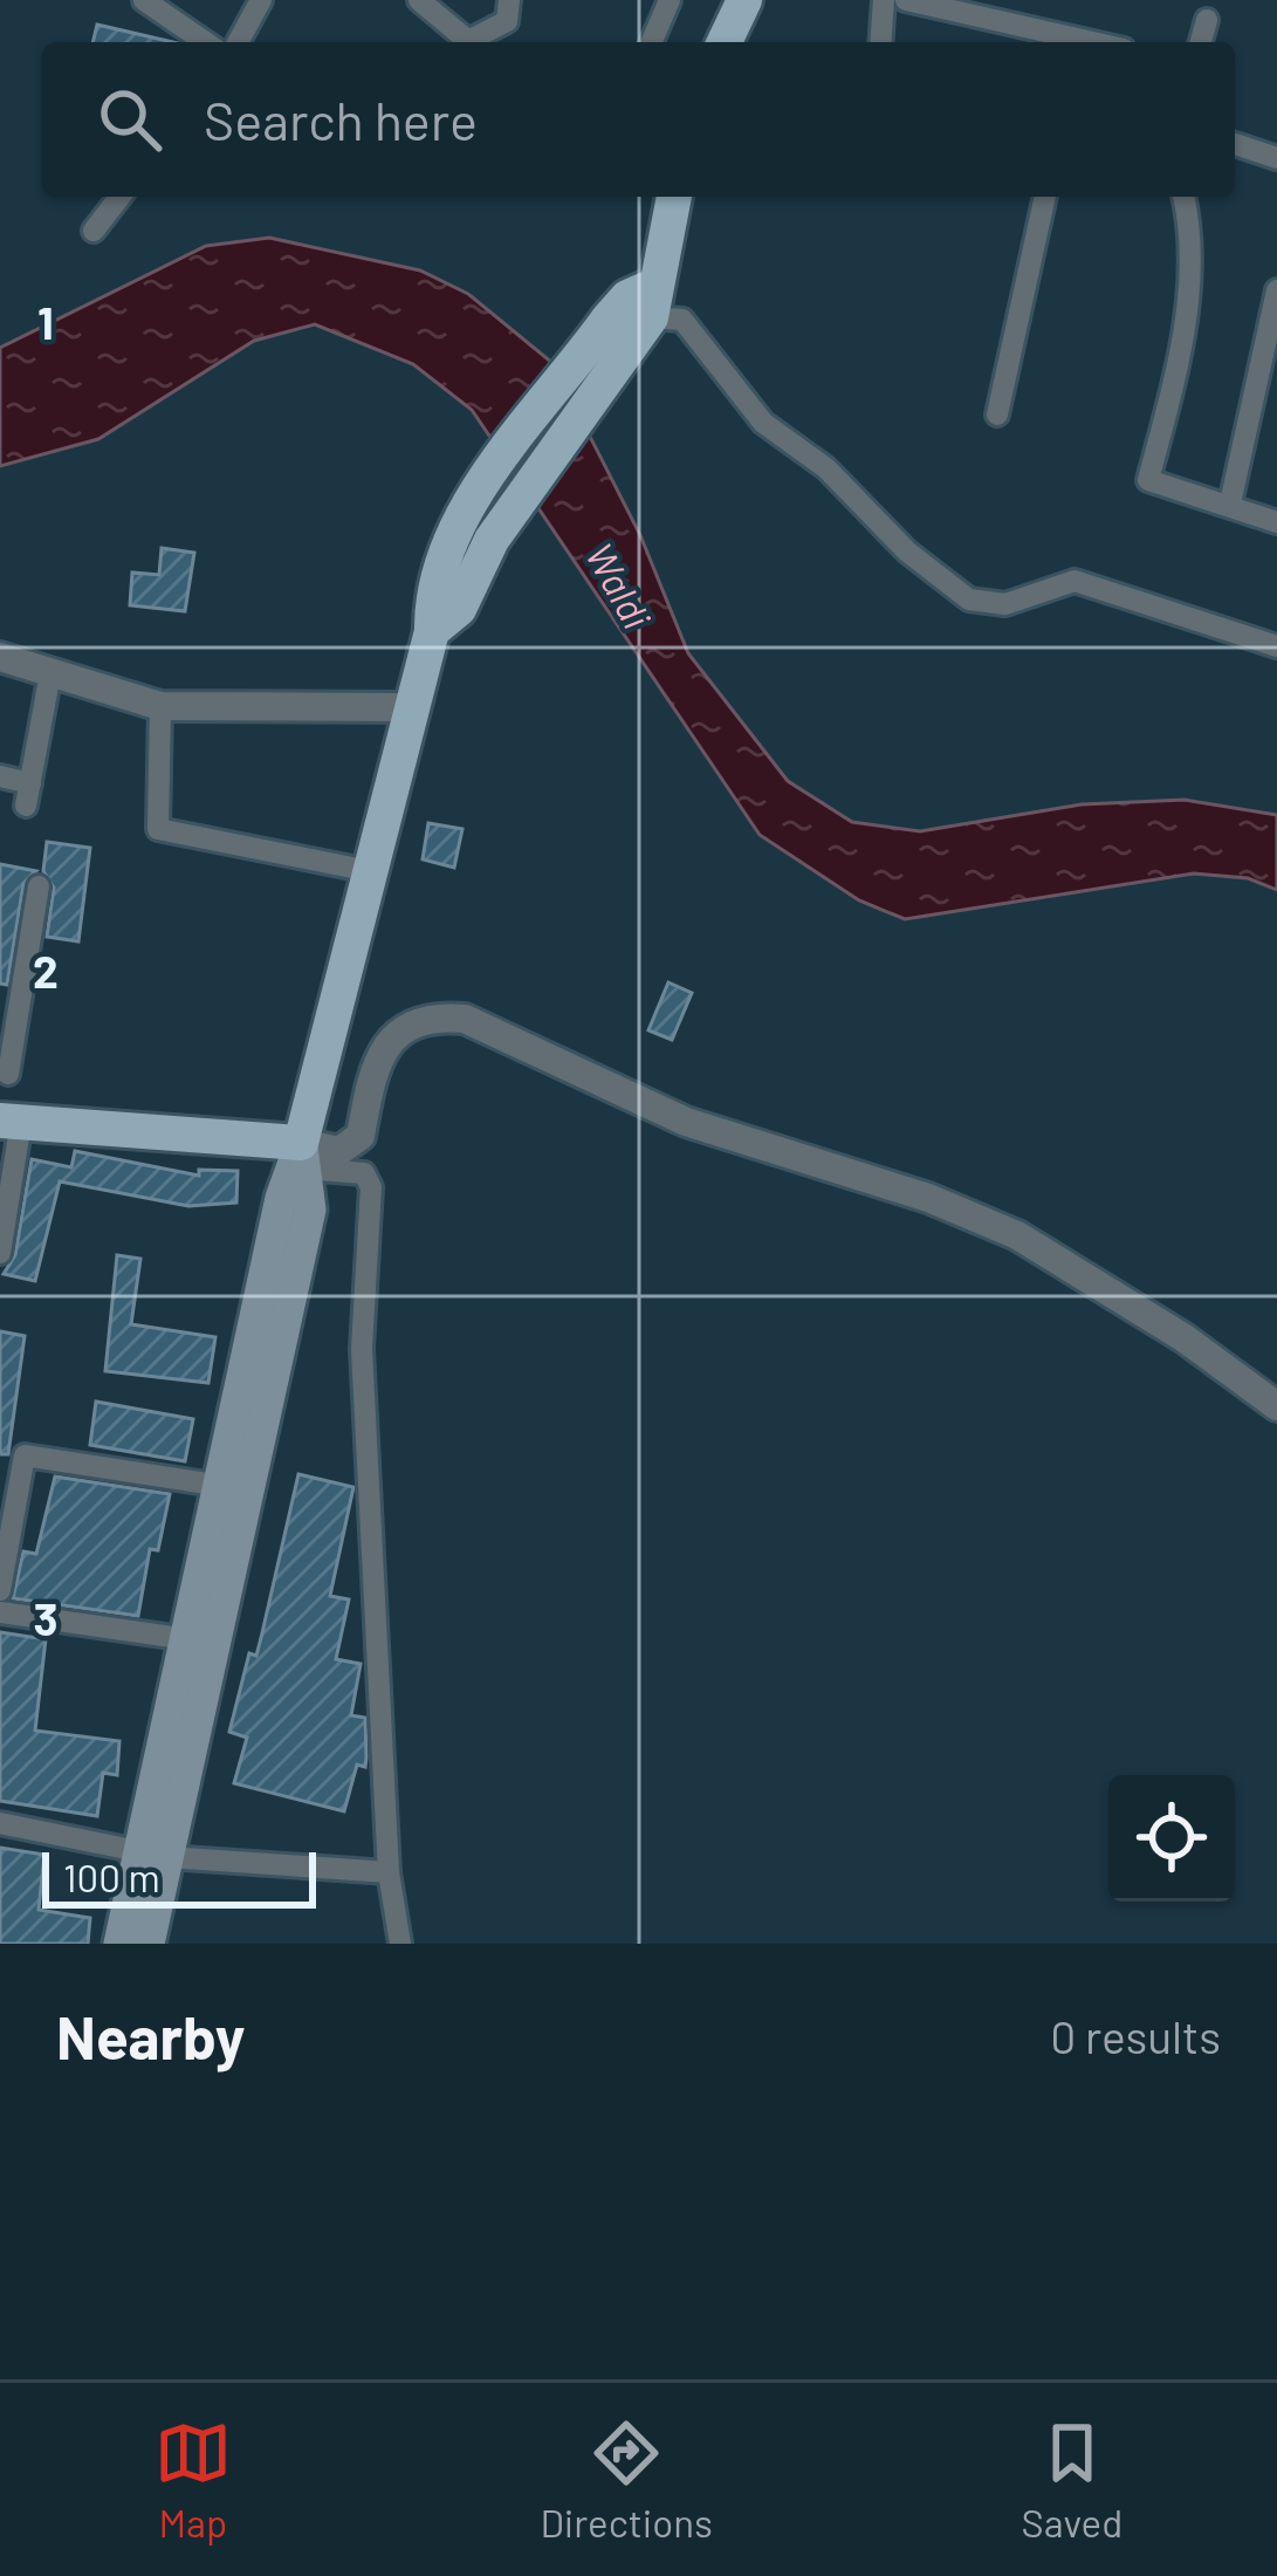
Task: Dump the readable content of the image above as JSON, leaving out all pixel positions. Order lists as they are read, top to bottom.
{
  "water": ["Waldi"],
  "scale_bar": "100 m",
  "page": {
    "search": "Search here",
    "scale": "100 m",
    "heading": ["Nearby", "0 results"],
    "nav": ["Map", "Directions", "Saved"]
  },
  "grid": {
    "rows": ["1", "2", "3"]
  }
}
